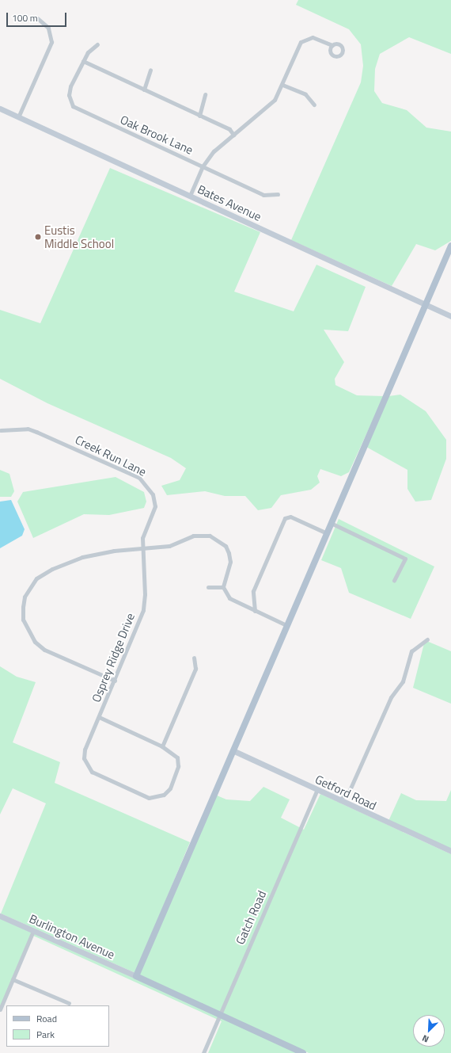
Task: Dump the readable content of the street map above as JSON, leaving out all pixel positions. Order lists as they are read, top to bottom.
{
  "streets": {
    "street": [
      "Oak Brook Lane",
      "Bates Avenue",
      "Creek Run Lane",
      "Osprey Ridge Drive",
      "Getford Road",
      "Gatch Road",
      "Burlington Avenue"
    ]
  },
  "crossings": [
    ["Creek Run Lane", "Osprey Ridge Drive"],
    ["Getford Road", "Gatch Road"]
  ],
  "places": ["Eustis Middle School"],
  "legend": ["Road", "Park"],
  "scale_bar": "100 m",
  "north": "bottom left"
}
